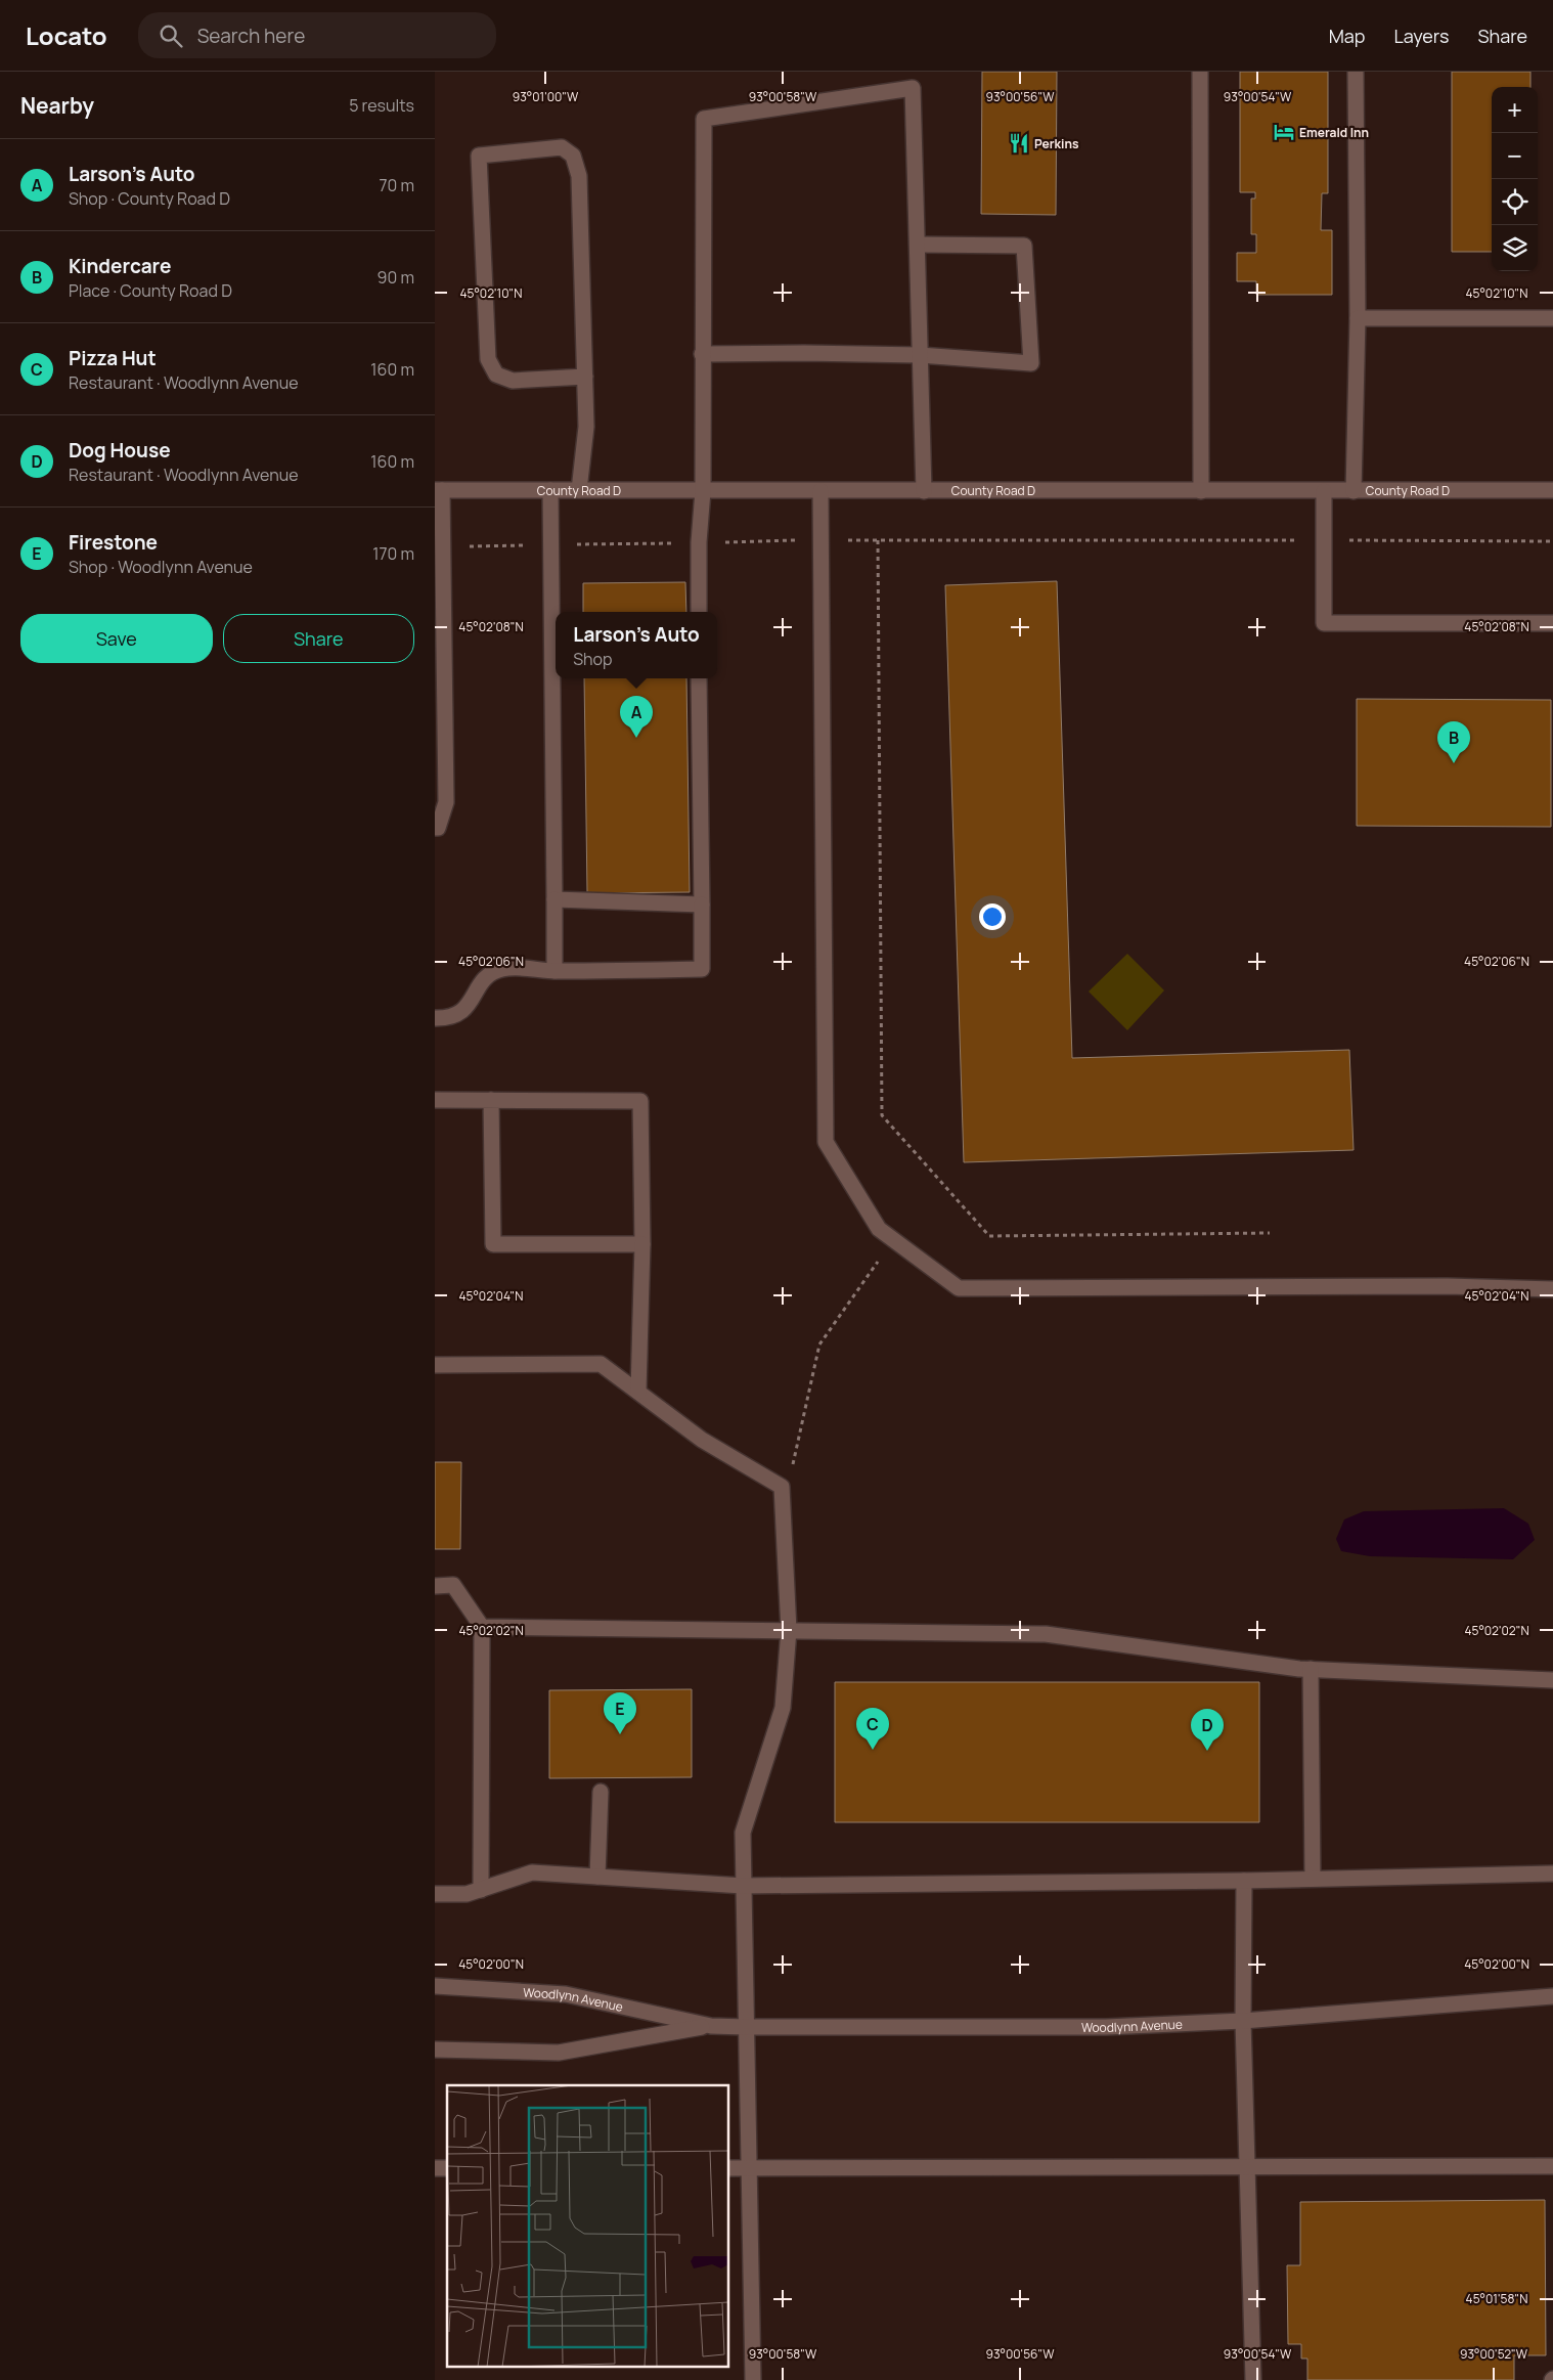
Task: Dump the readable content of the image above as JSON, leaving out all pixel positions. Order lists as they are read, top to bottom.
{
  "streets": {
    "street": ["County Road D", "Woodlynn Avenue"]
  },
  "places": {
    "hotel": ["Emerald Inn"],
    "restaurant": ["Perkins"]
  },
  "page": {
    "header": "Locato",
    "search": "Search here",
    "nav": ["Map", "Layers", "Share"],
    "heading": ["Nearby", "5 results"],
    "map_buttons": ["+", "−"],
    "list": [
      {
        "mark": "A",
        "name": "Larson's Auto",
        "note": "Shop · County Road D",
        "value": "70 m"
      },
      {
        "mark": "B",
        "name": "Kindercare",
        "note": "Place · County Road D",
        "value": "90 m"
      },
      {
        "mark": "C",
        "name": "Pizza Hut",
        "note": "Restaurant · Woodlynn Avenue",
        "value": "160 m"
      },
      {
        "mark": "D",
        "name": "Dog House",
        "note": "Restaurant · Woodlynn Avenue",
        "value": "160 m"
      },
      {
        "mark": "E",
        "name": "Firestone",
        "note": "Shop · Woodlynn Avenue",
        "value": "170 m"
      }
    ],
    "buttons": ["Save", "Share"],
    "popup": ["Larson's Auto", "Shop"],
    "pins": [
      "A",
      "B",
      "E",
      "C",
      "D"
    ]
  },
  "coordinates": [
    "93°01'00\"W",
    "93°00'58\"W",
    "93°00'56\"W",
    "93°00'54\"W",
    "45°02'10\"N",
    "45°02'08\"N",
    "45°02'06\"N",
    "45°02'04\"N",
    "45°02'02\"N",
    "45°02'00\"N",
    "45°01'58\"N",
    "93°00'52\"W"
  ]
}
